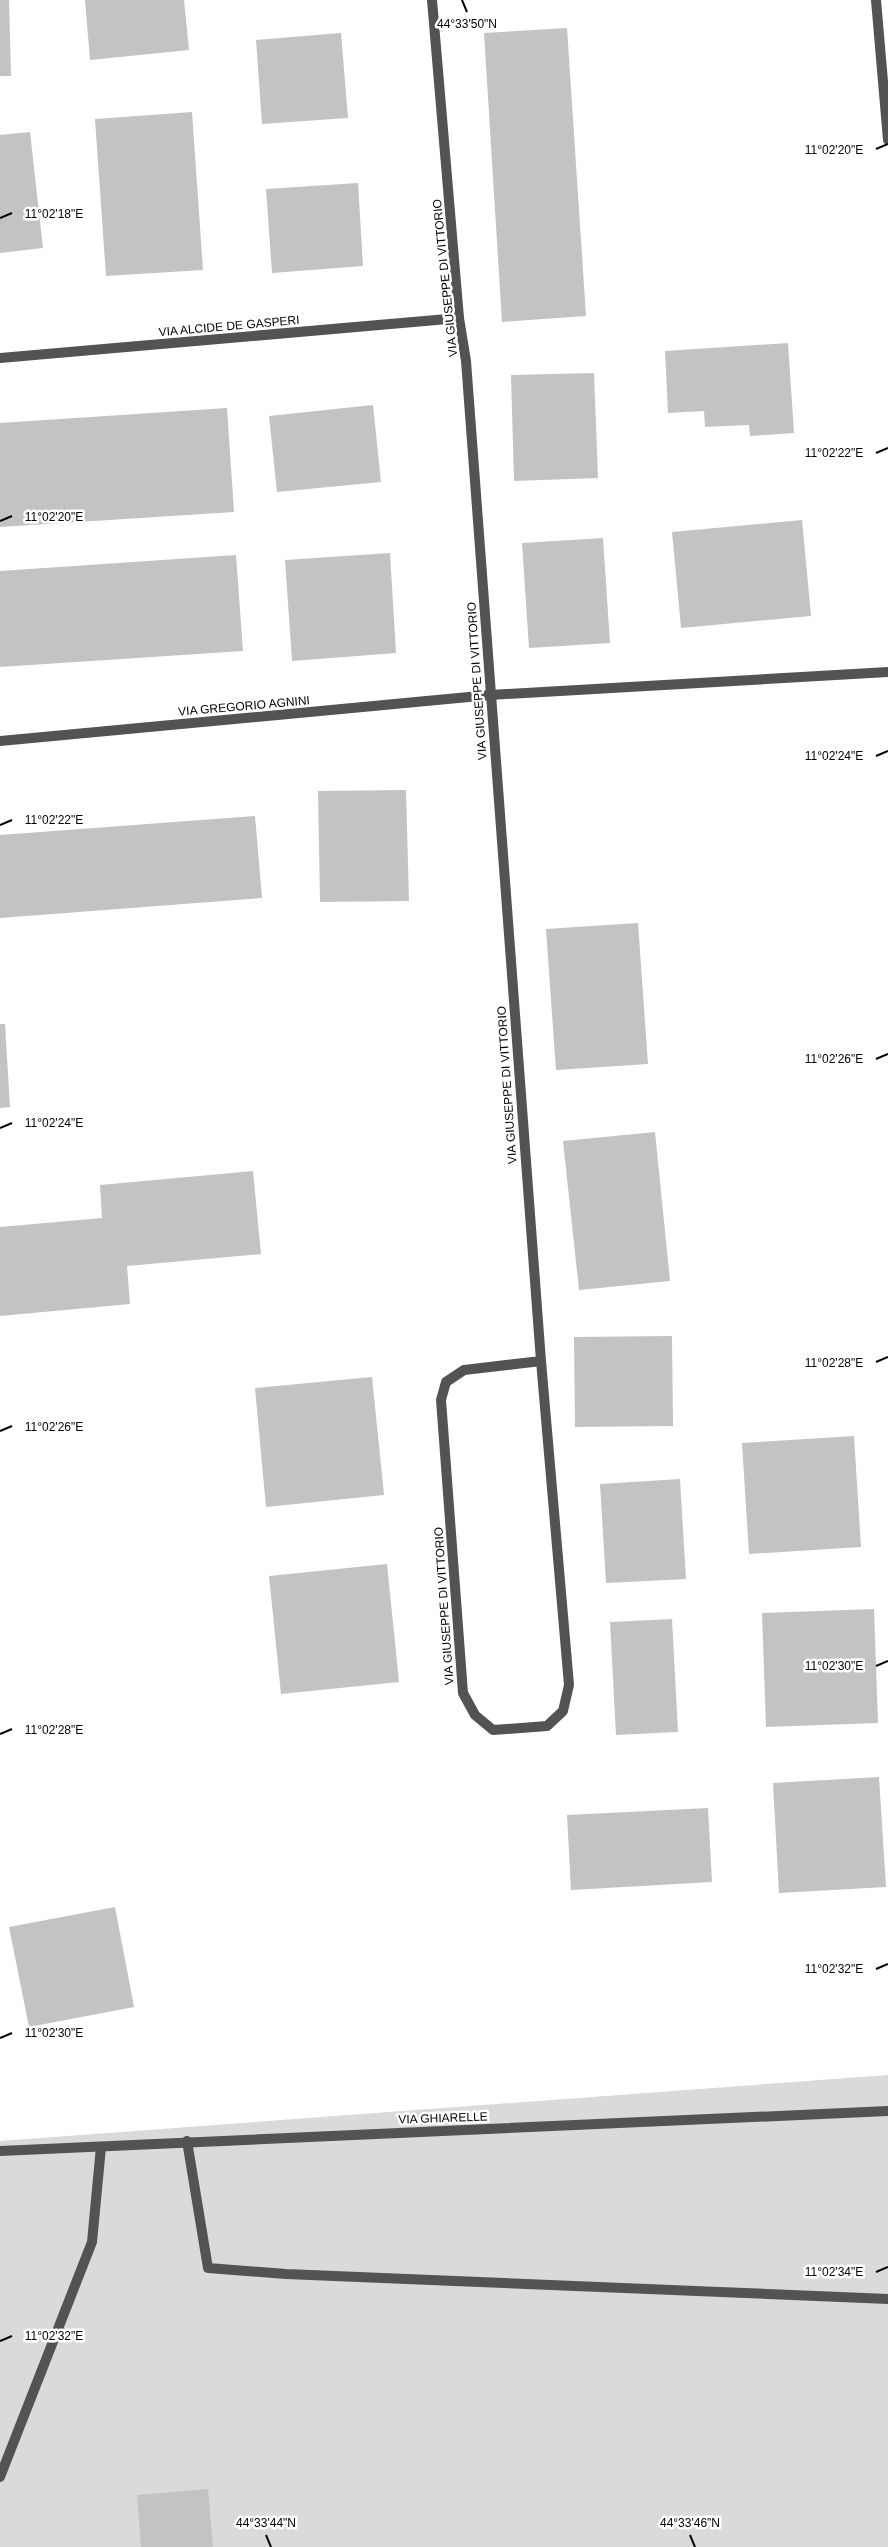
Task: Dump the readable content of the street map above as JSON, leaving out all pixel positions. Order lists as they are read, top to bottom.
{
  "streets": {
    "street": [
      "VIA GIUSEPPE DI VITTORIO",
      "VIA ALCIDE DE GASPERI",
      "VIA GREGORIO AGNINI",
      "VIA GHIARELLE"
    ]
  },
  "crossings": [
    ["VIA GIUSEPPE DI VITTORIO", "VIA ALCIDE DE GASPERI"],
    ["VIA GIUSEPPE DI VITTORIO", "VIA GREGORIO AGNINI"]
  ],
  "coordinates": [
    "44°33'50\"N",
    "11°02'20\"E",
    "11°02'18\"E",
    "11°02'22\"E",
    "11°02'24\"E",
    "11°02'26\"E",
    "11°02'28\"E",
    "11°02'30\"E",
    "11°02'32\"E",
    "11°02'34\"E",
    "44°33'44\"N",
    "44°33'46\"N"
  ]
}
